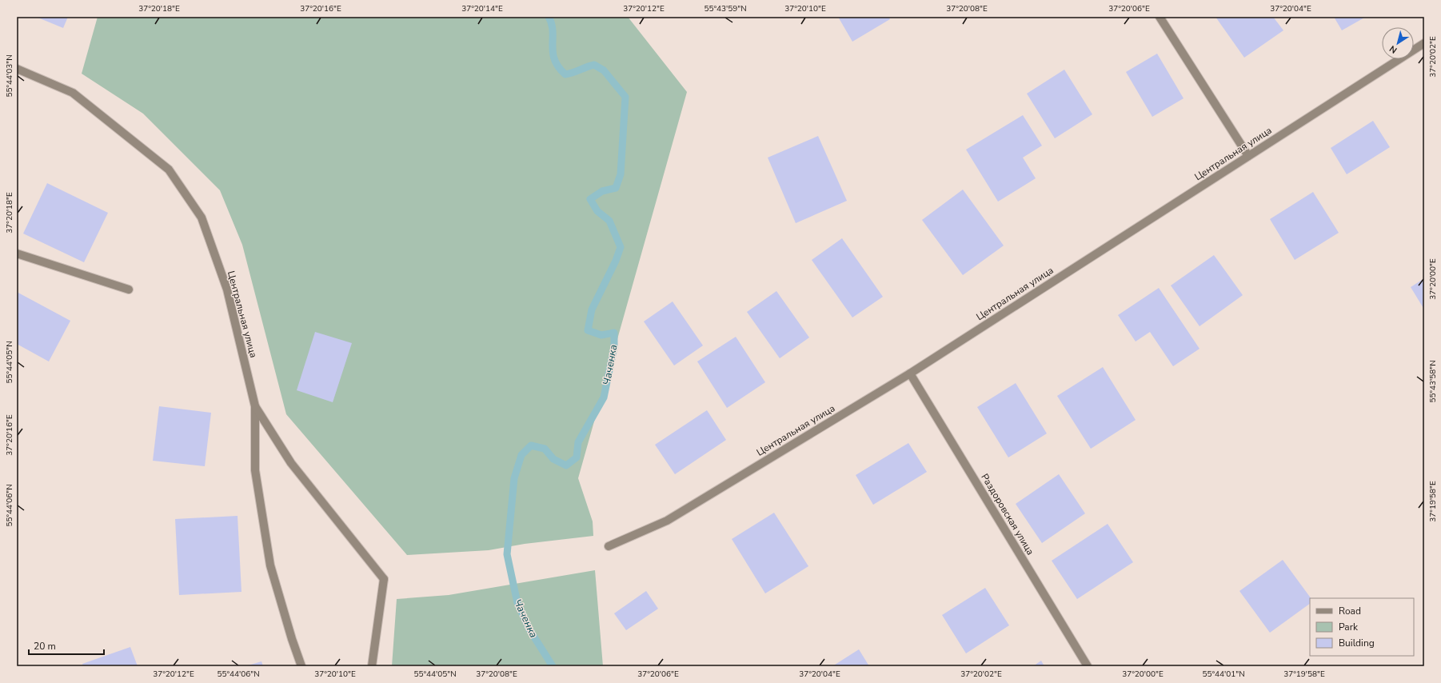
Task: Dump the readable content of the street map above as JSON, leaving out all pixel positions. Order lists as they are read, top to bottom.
{
  "streets": {
    "street": ["Центральная улица", "Раздоровская улица"]
  },
  "crossings": [
    ["Центральная улица", "Раздоровская улица"]
  ],
  "water": ["Чаченка"],
  "legend": ["Road", "Park", "Building"],
  "scale_bar": "20 m",
  "north": "bottom left",
  "coordinates": [
    "37°20'18\"E",
    "37°20'16\"E",
    "37°20'14\"E",
    "37°20'12\"E",
    "55°43'59\"N",
    "37°20'10\"E",
    "37°20'08\"E",
    "37°20'06\"E",
    "37°20'04\"E",
    "37°20'02\"E",
    "55°44'03\"N",
    "37°20'00\"E",
    "55°44'05\"N",
    "55°43'58\"N",
    "37°19'58\"E",
    "55°44'06\"N",
    "55°44'01\"N"
  ]
}
